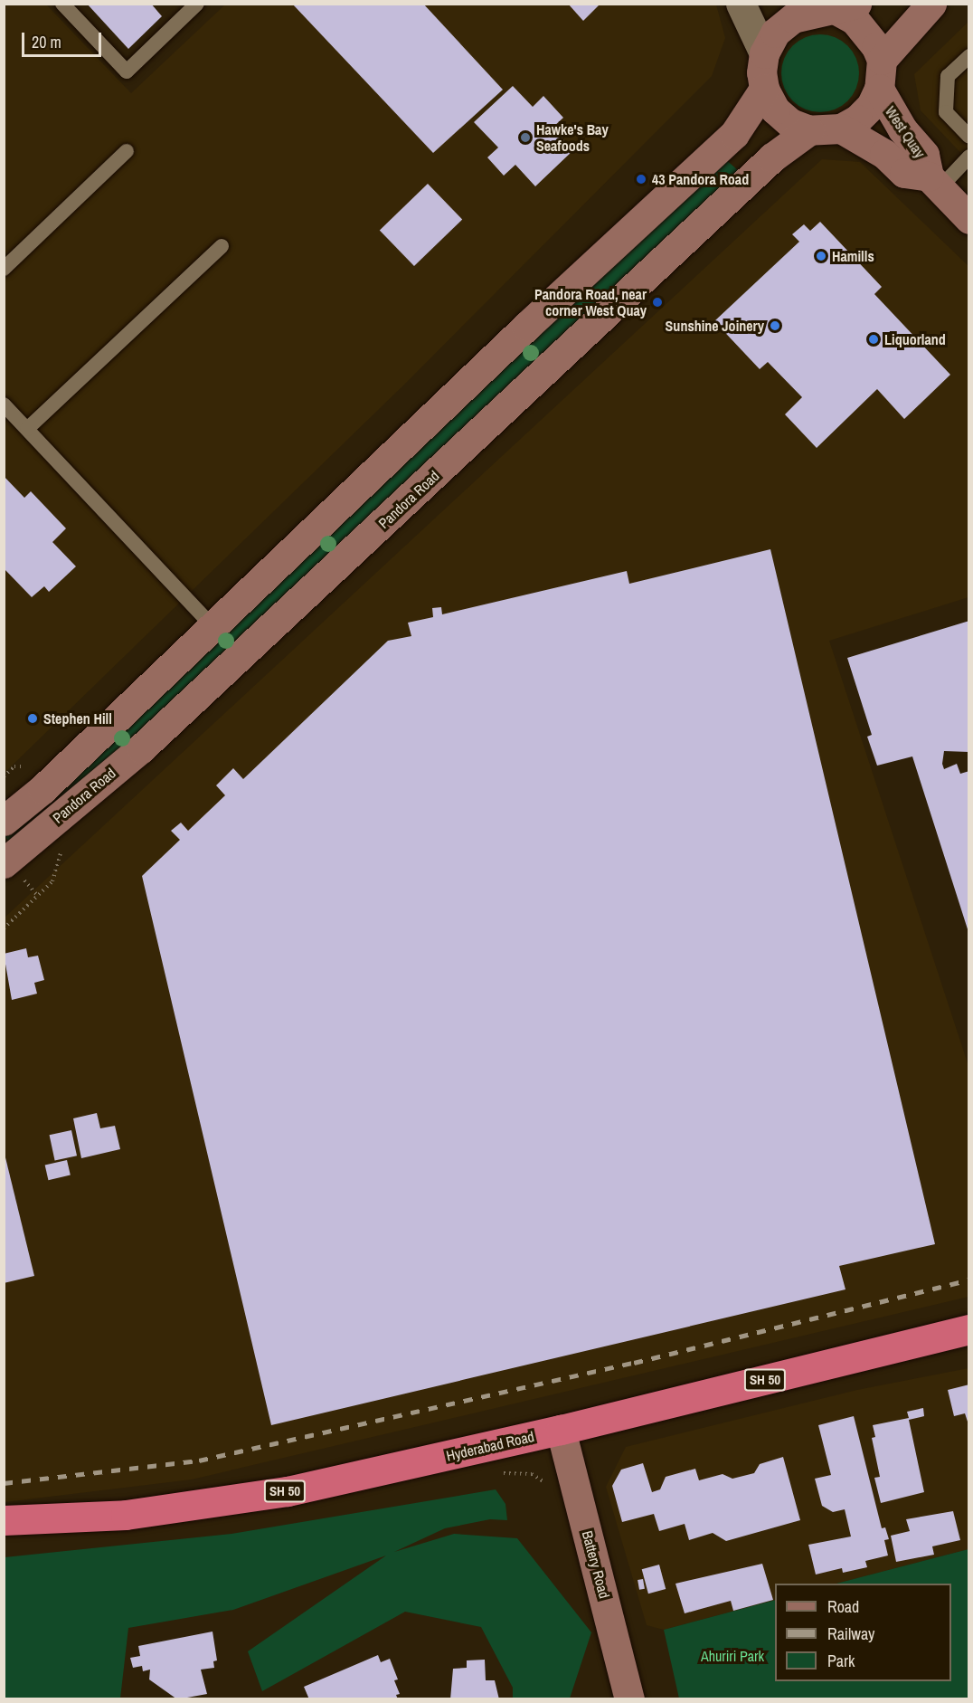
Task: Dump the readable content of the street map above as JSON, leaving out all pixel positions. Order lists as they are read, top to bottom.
{
  "streets": {
    "highway": ["SH 50", "Hyderabad Road"],
    "main road": ["West Quay", "Pandora Road", "Battery Road"]
  },
  "crossings": [
    ["West Quay", "Pandora Road"],
    ["Hyderabad Road", "Battery Road"]
  ],
  "parks": ["Ahuriri Park"],
  "places": [
    "Hawke's Bay Seafoods",
    "43 Pandora Road",
    "Hamills",
    "Pandora Road, near corner West Quay",
    "Sunshine Joinery",
    "Liquorland",
    "Stephen Hill"
  ],
  "legend": ["Road", "Railway", "Park"],
  "scale_bar": "20 m"
}
